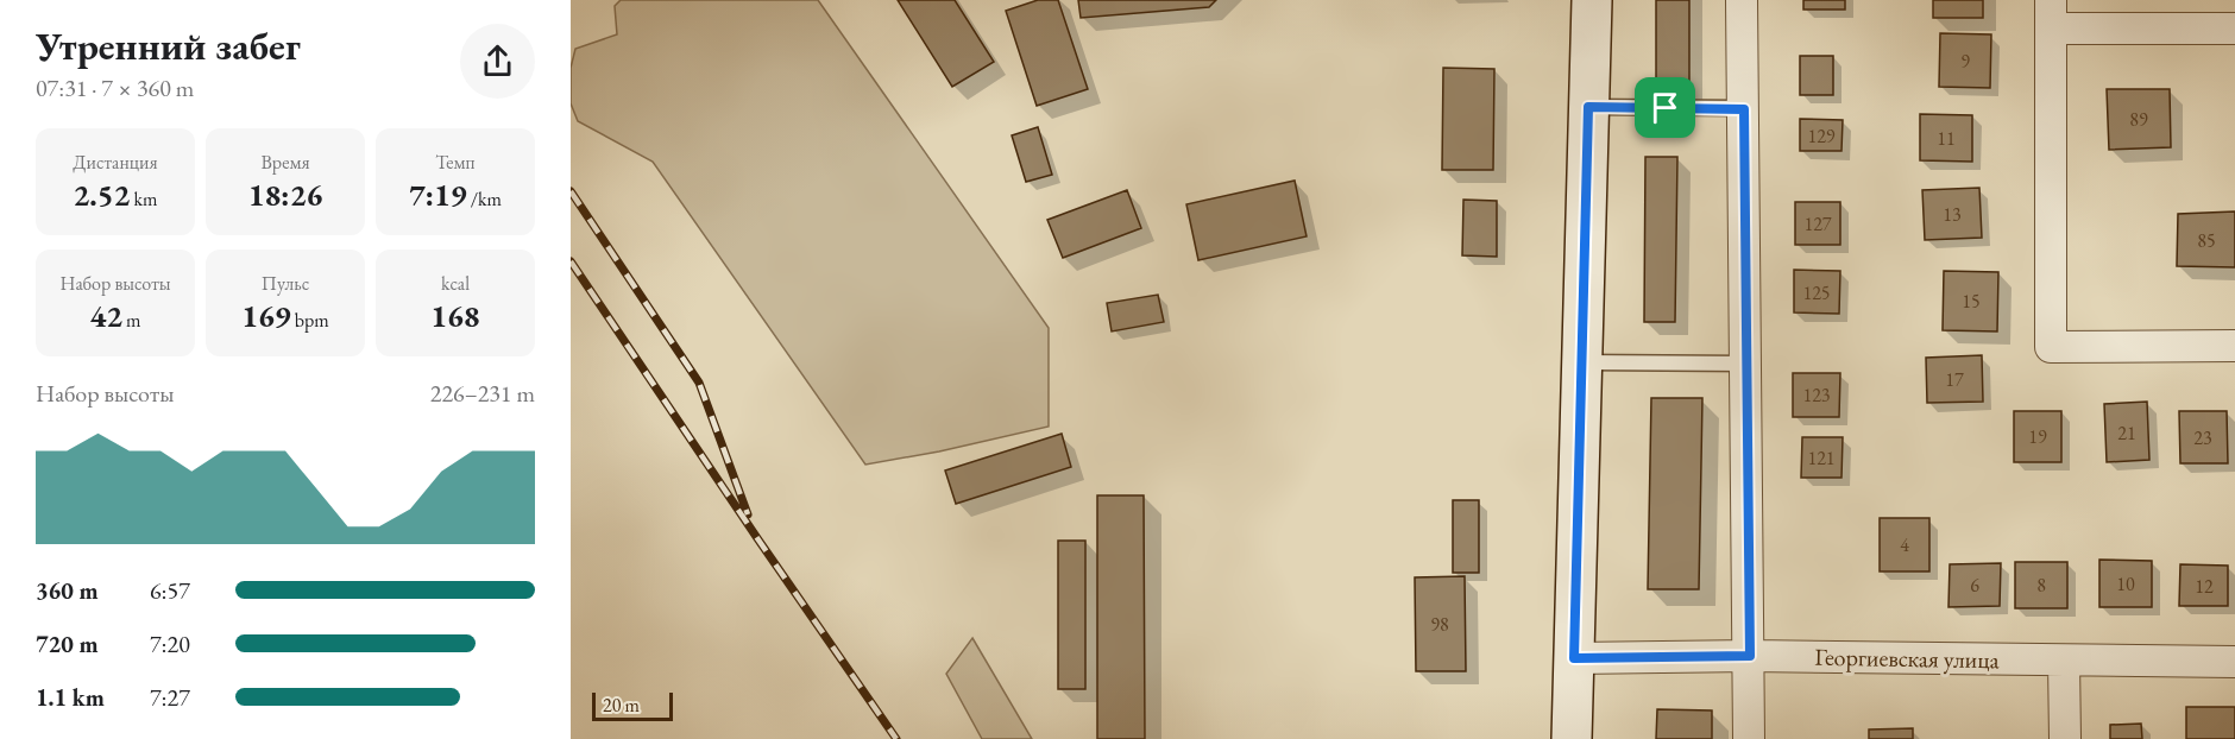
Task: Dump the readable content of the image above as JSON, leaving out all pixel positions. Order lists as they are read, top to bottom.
{
  "streets": {
    "street": ["Георгиевская улица"]
  },
  "house_numbers": [
    "9",
    "89",
    "129",
    "11",
    "13",
    "127",
    "85",
    "125",
    "15",
    "17",
    "123",
    "21",
    "19",
    "23",
    "121",
    "4",
    "10",
    "6",
    "8",
    "12",
    "98"
  ],
  "scale_bar": "20 m",
  "page": {
    "heading": ["Утренний забег", "07:31 · 7 × 360 m"],
    "stats": [
      ["Дистанция", "2.52 km"],
      ["Время", "18:26"],
      ["Темп", "7:19 /km"],
      ["Набор высоты", "42 m"],
      ["Пульс", "169 bpm"],
      ["kcal", "168"]
    ],
    "chart": ["Набор высоты", "226–231 m"],
    "list": [
      {
        "name": "360 m",
        "note": "6:57"
      },
      {
        "name": "720 m",
        "note": "7:20"
      },
      {
        "name": "1.1 km",
        "note": "7:27"
      }
    ],
    "scale": "20 m"
  }
}
